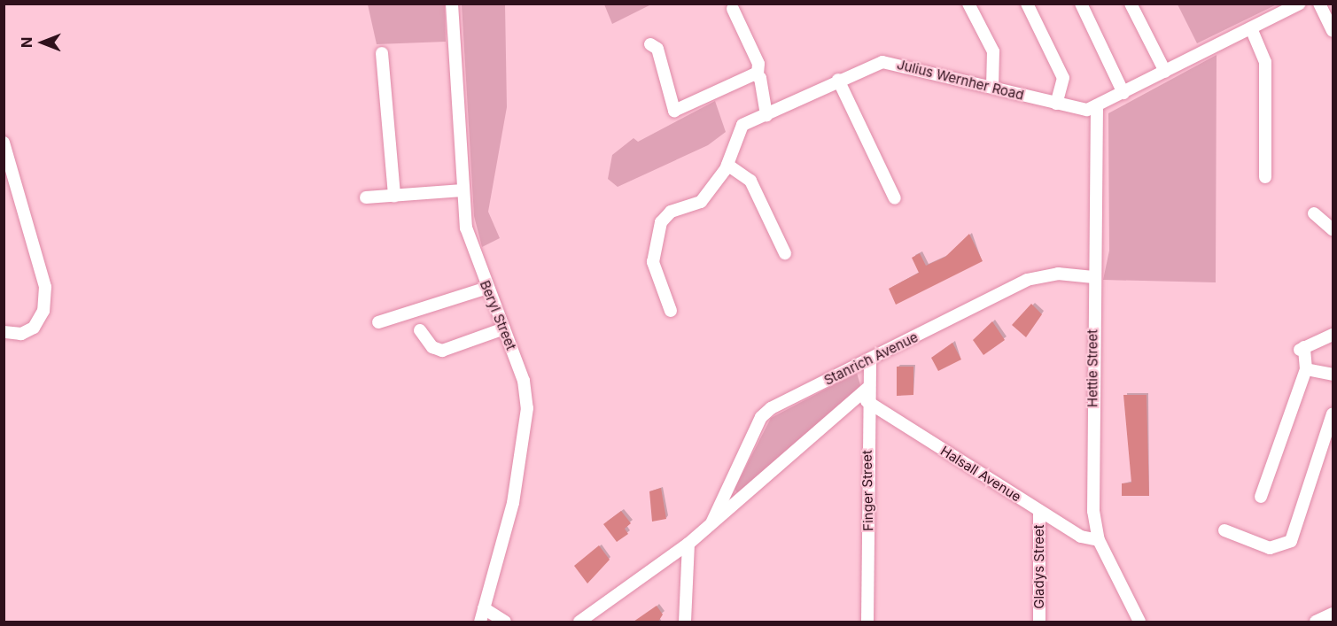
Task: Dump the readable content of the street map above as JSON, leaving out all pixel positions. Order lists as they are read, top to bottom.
{
  "streets": {
    "street": [
      "Julius Wernher Road",
      "Beryl Street",
      "Stanrich Avenue",
      "Hettie Street",
      "Halsall Avenue",
      "Finger Street",
      "Gladys Street"
    ]
  },
  "crossings": [
    ["Julius Wernher Road", "Hettie Street"],
    ["Stanrich Avenue", "Hettie Street"],
    ["Stanrich Avenue", "Halsall Avenue"],
    ["Stanrich Avenue", "Finger Street"],
    ["Hettie Street", "Halsall Avenue"],
    ["Halsall Avenue", "Finger Street"],
    ["Halsall Avenue", "Gladys Street"]
  ],
  "north": "left"
}
